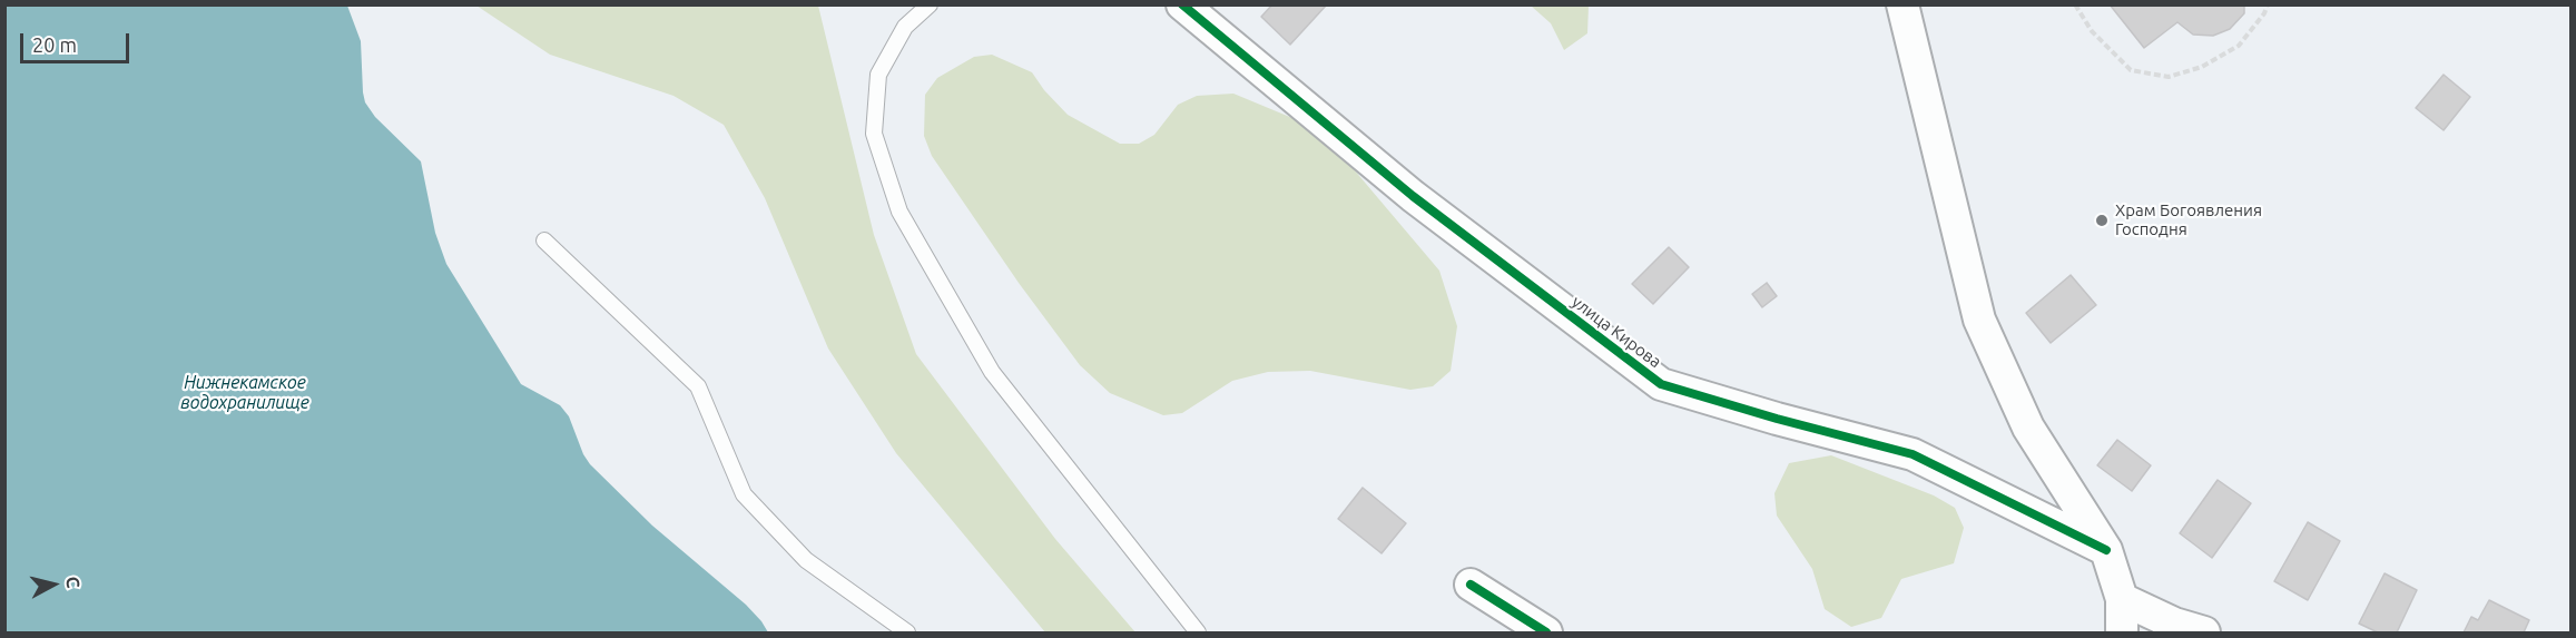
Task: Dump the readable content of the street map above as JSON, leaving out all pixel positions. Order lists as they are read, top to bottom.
{
  "streets": {
    "street": ["улица Кирова"]
  },
  "water": ["Нижнекамское водохранилище"],
  "places": ["Храм Богоявления Господня"],
  "scale_bar": "20 m",
  "north": "right"
}
